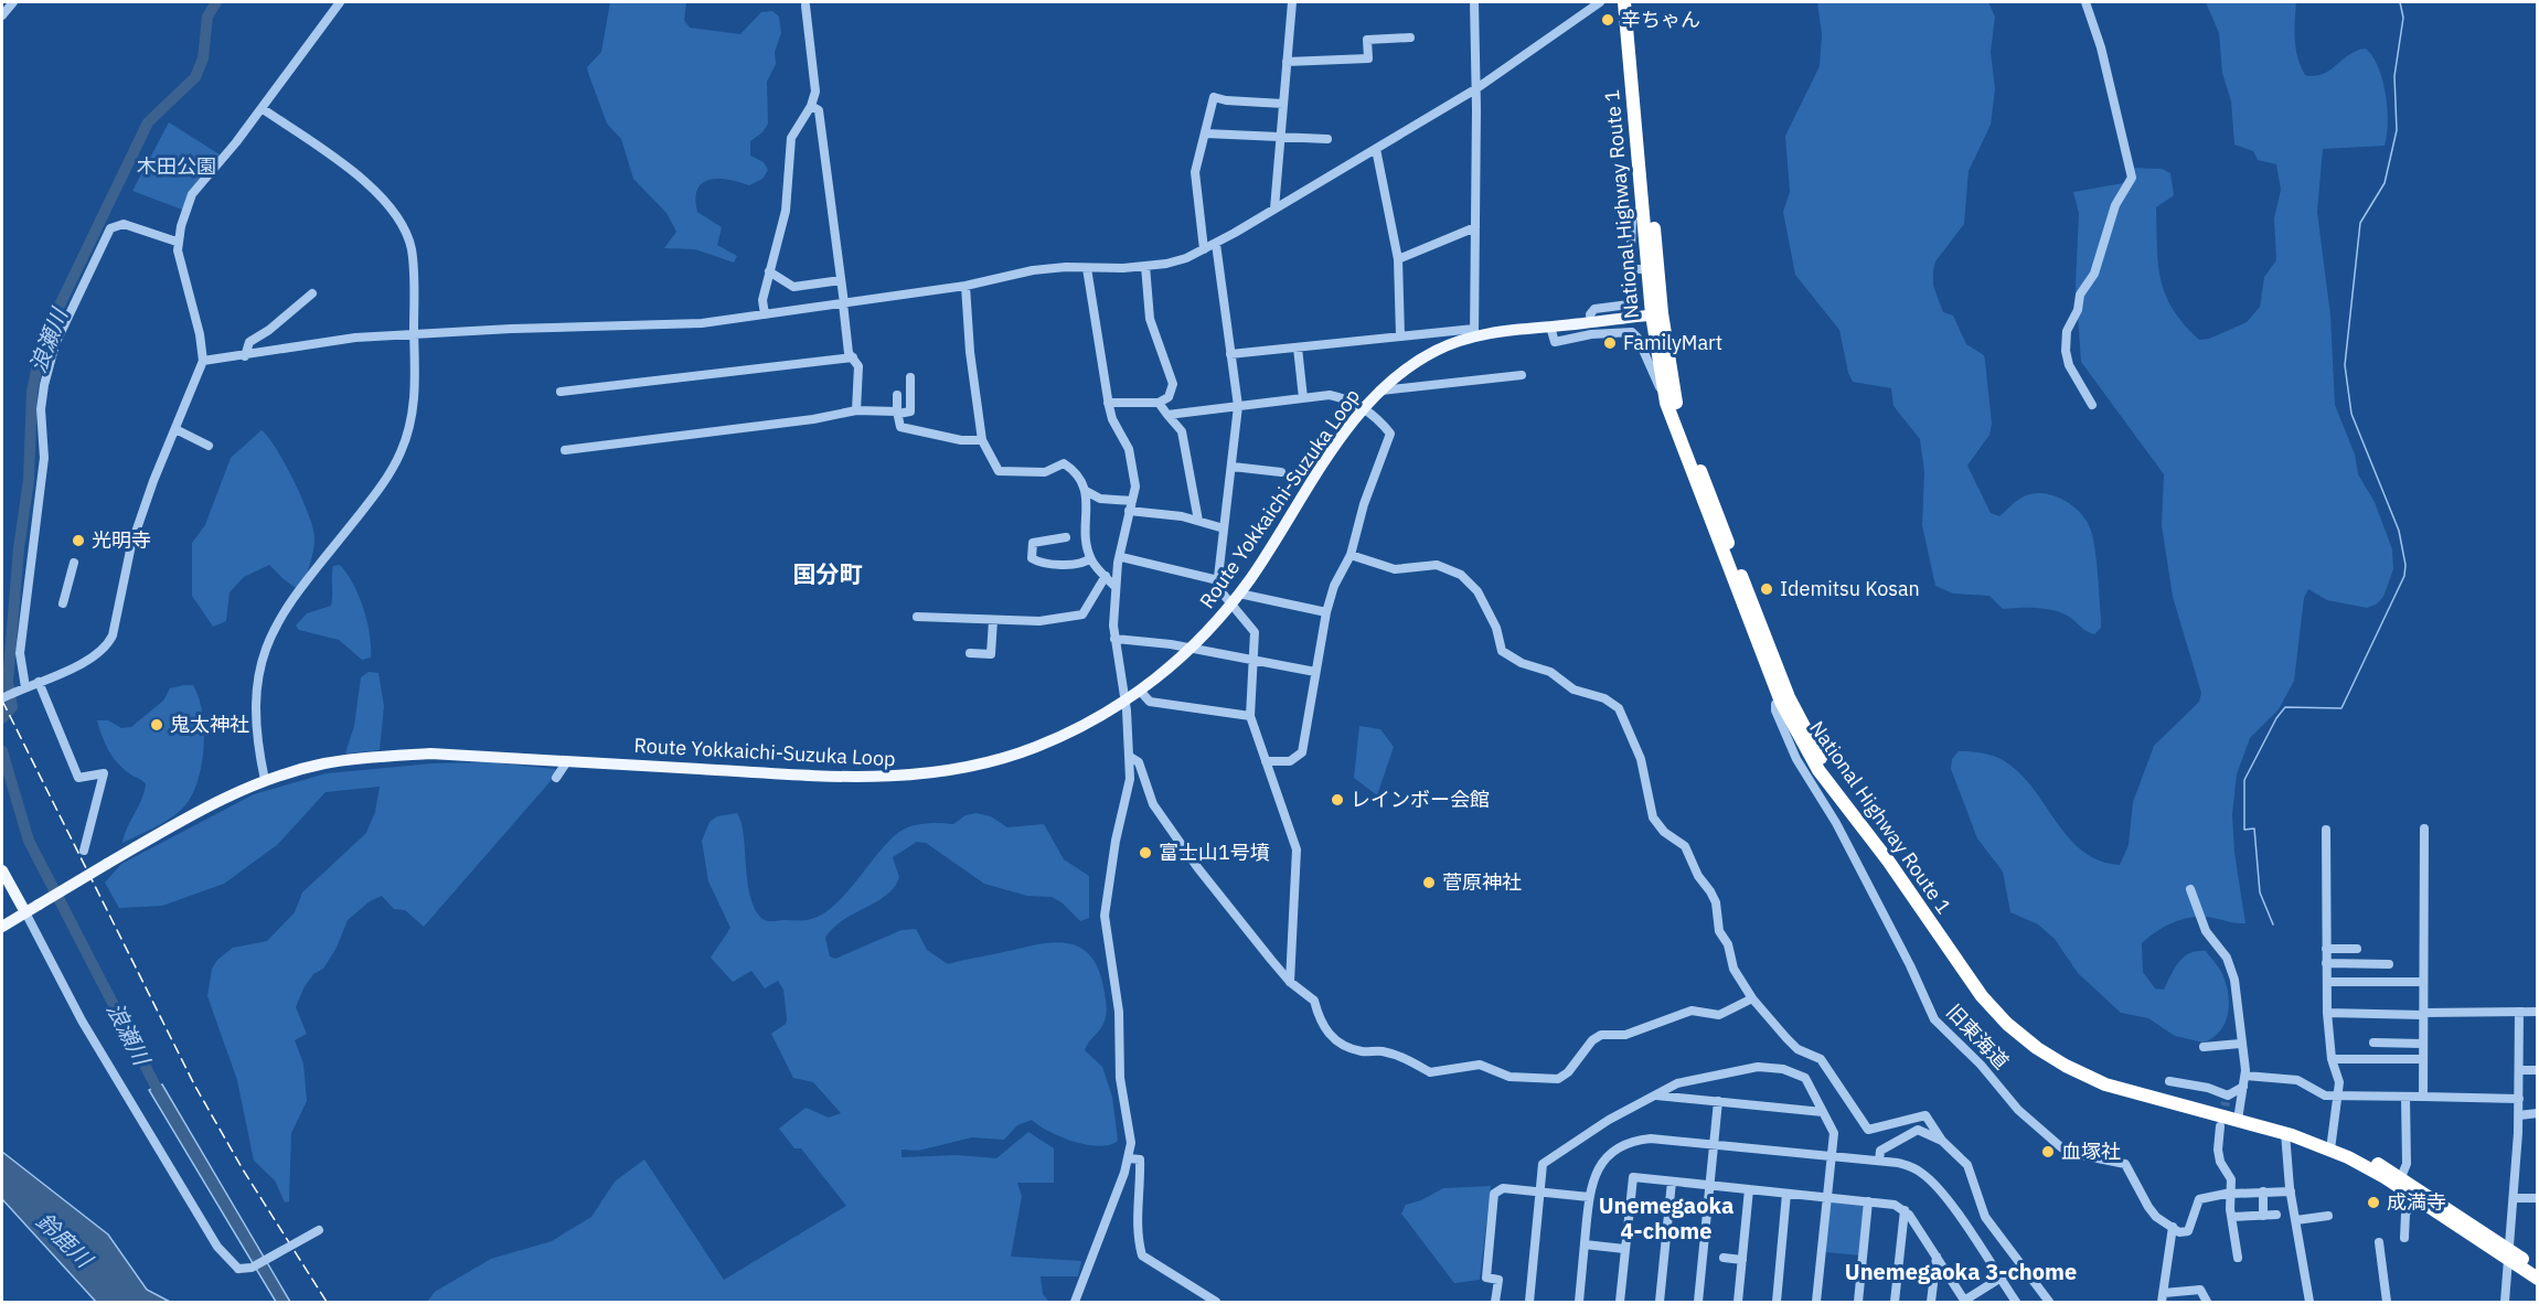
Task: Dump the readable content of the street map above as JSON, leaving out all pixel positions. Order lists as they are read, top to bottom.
{
  "streets": {
    "highway": ["National Highway Route 1"],
    "main road": ["Route Yokkaichi-Suzuka Loop"],
    "street": ["旧東海道"]
  },
  "crossings": [
    ["National Highway Route 1", "Route Yokkaichi-Suzuka Loop"],
    ["National Highway Route 1", "旧東海道"]
  ],
  "districts": ["国分町", "Unemegaoka 4-chome", "Unemegaoka 3-chome"],
  "water": ["浪瀬川", "鈴鹿川"],
  "parks": ["木田公園"],
  "places": [
    "辛ちゃん",
    "FamilyMart",
    "光明寺",
    "Idemitsu Kosan",
    "鬼太神社",
    "レインボー会館",
    "富士山1号墳",
    "菅原神社",
    "血塚社",
    "成満寺"
  ]
}
